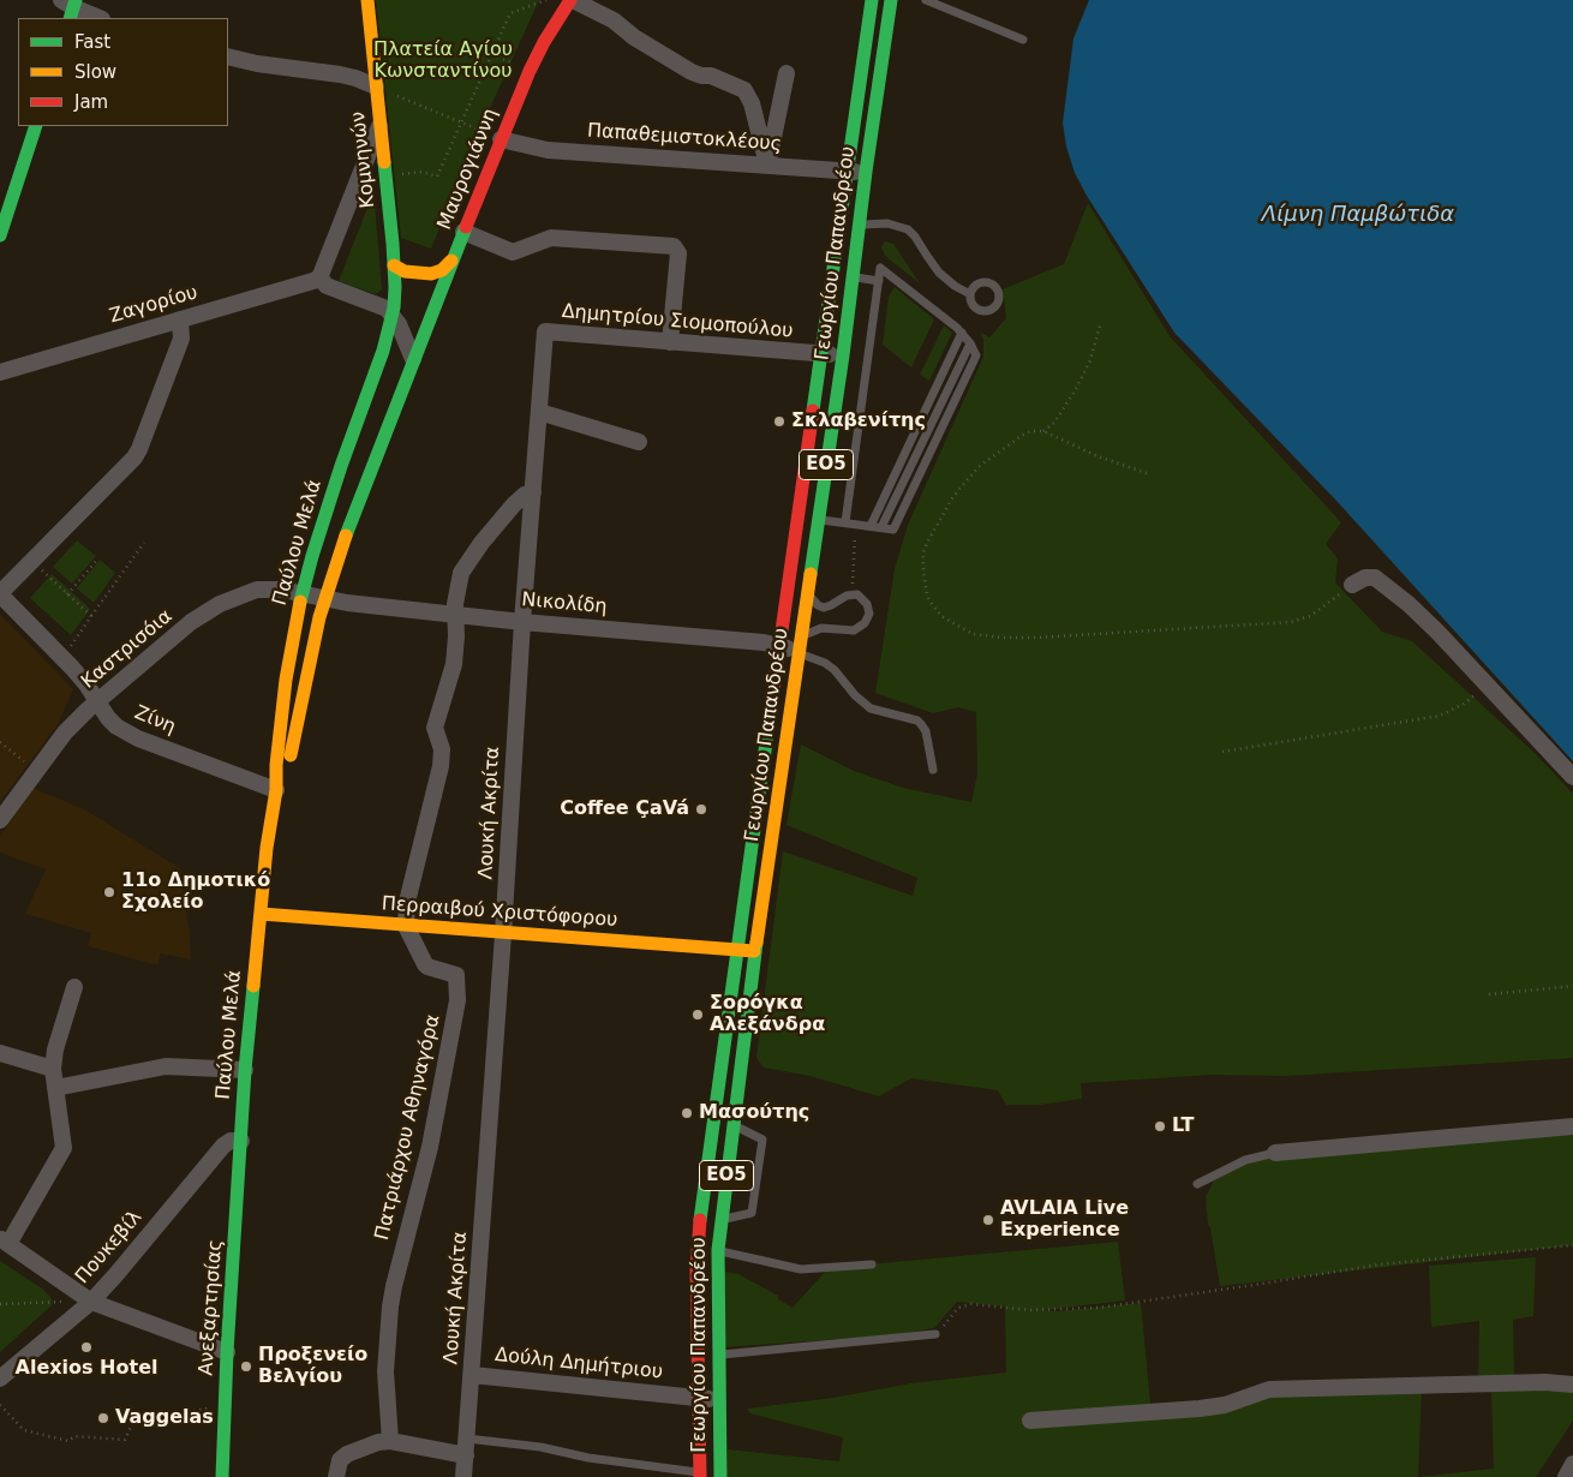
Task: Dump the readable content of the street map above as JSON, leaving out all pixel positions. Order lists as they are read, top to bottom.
{
  "streets": {
    "main road": [
      "Κομνηνών",
      "Μαυρογιάννη",
      "Γεωργίου Παπανδρέου",
      "ΕΟ5",
      "Παύλου Μελά",
      "Περραιβού Χριστόφορου",
      "Ανεξαρτησίας"
    ],
    "street": [
      "Παπαθεμιστοκλέους",
      "Ζαγορίου",
      "Δημητρίου Σιομοπούλου",
      "Νικολίδη",
      "Καστρισόια",
      "Ζίνη",
      "Λουκή Ακρίτα",
      "Πατριάρχου Αθηναγόρα",
      "Πουκεβίλ",
      "Δούλη Δημήτριου"
    ]
  },
  "crossings": [
    ["Παπαθεμιστοκλέους", "Μαυρογιάννη"],
    ["Παπαθεμιστοκλέους", "Γεωργίου Παπανδρέου"],
    ["Κομνηνών", "Παύλου Μελά"],
    ["Μαυρογιάννη", "Παύλου Μελά"],
    ["Γεωργίου Παπανδρέου", "Δημητρίου Σιομοπούλου"],
    ["Γεωργίου Παπανδρέου", "Νικολίδη"],
    ["Γεωργίου Παπανδρέου", "Περραιβού Χριστόφορου"],
    ["Γεωργίου Παπανδρέου", "Δούλη Δημήτριου"],
    ["Δημητρίου Σιομοπούλου", "Λουκή Ακρίτα"],
    ["Παύλου Μελά", "Νικολίδη"],
    ["Παύλου Μελά", "Καστρισόια"],
    ["Παύλου Μελά", "Ζίνη"],
    ["Παύλου Μελά", "Περραιβού Χριστόφορου"],
    ["Παύλου Μελά", "Πουκεβίλ"],
    ["Παύλου Μελά", "Ανεξαρτησίας"],
    ["Νικολίδη", "Καστρισόια"],
    ["Νικολίδη", "Λουκή Ακρίτα"],
    ["Καστρισόια", "Ζίνη"],
    ["Λουκή Ακρίτα", "Περραιβού Χριστόφορου"],
    ["Λουκή Ακρίτα", "Δούλη Δημήτριου"],
    ["Περραιβού Χριστόφορου", "Πατριάρχου Αθηναγόρα"],
    ["Πουκεβίλ", "Ανεξαρτησίας"]
  ],
  "water": ["Λίμνη Παμβώτιδα"],
  "parks": ["Πλατεία Αγίου Κωνσταντίνου"],
  "places": [
    "Σκλαβενίτης",
    "Coffee ÇaVá",
    "11ο Δημοτικό Σχολείο",
    "Σορόγκα Αλεξάνδρα",
    "Μασούτης",
    "LT",
    "AVLAIA Live Experience",
    "Alexios Hotel",
    "Προξενείο Βελγίου",
    "Vaggelas"
  ],
  "legend": ["Fast", "Slow", "Jam"]
}
